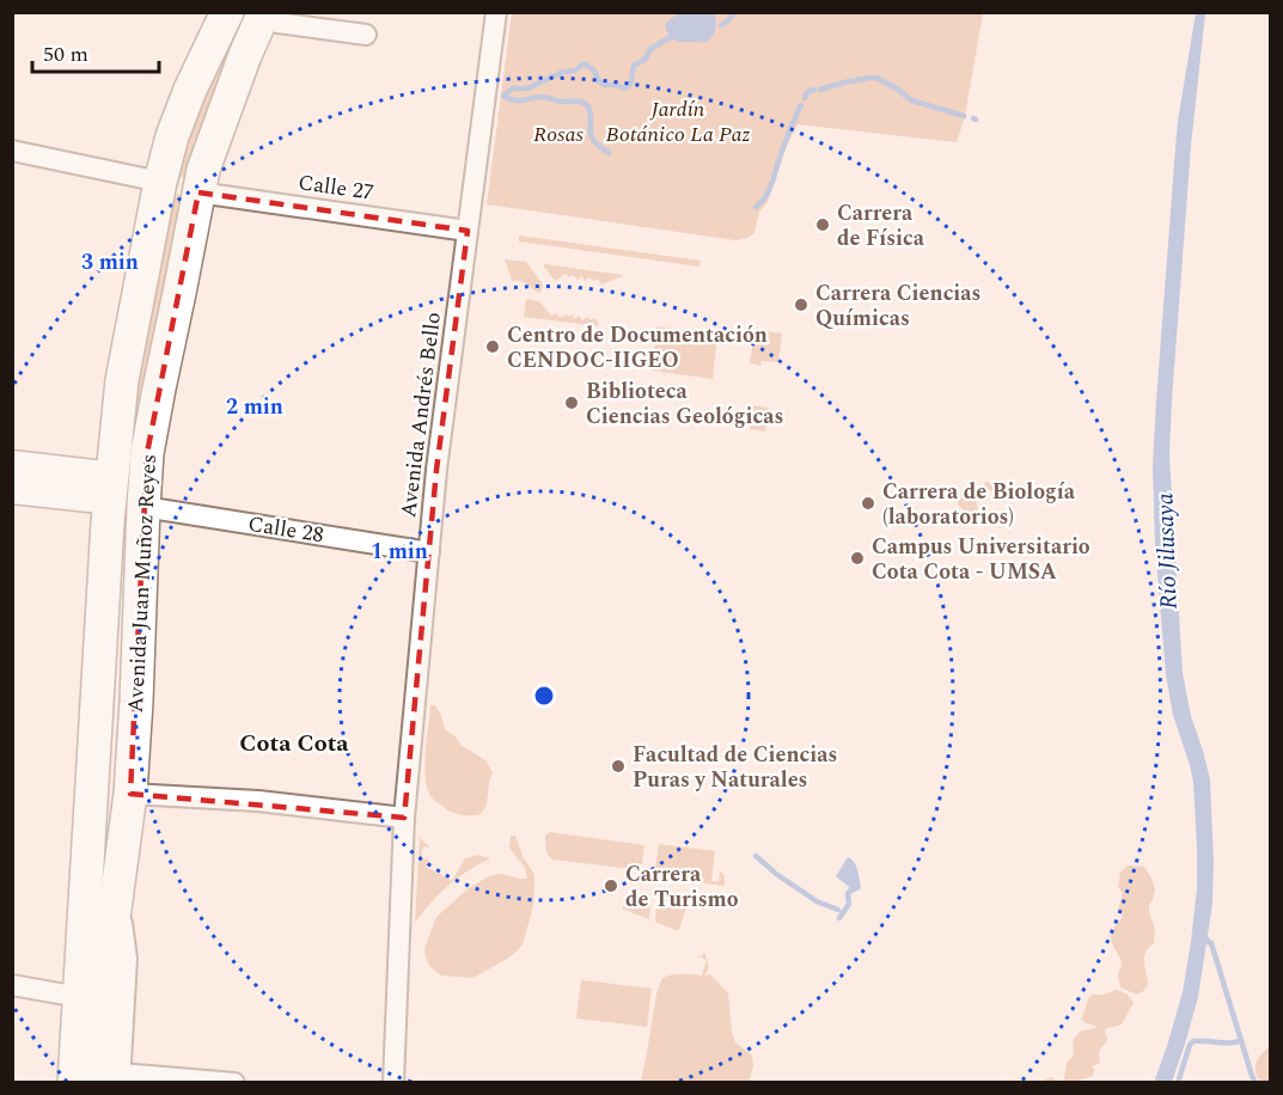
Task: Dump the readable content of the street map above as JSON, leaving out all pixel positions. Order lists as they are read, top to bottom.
{
  "streets": {
    "main road": ["Avenida Juan Muñoz Reyes"],
    "street": ["Calle 27", "Avenida Andrés Bello", "Calle 28"]
  },
  "crossings": [
    ["Calle 27", "Avenida Andrés Bello"],
    ["Calle 27", "Avenida Juan Muñoz Reyes"],
    ["Avenida Andrés Bello", "Calle 28"],
    ["Calle 28", "Avenida Juan Muñoz Reyes"]
  ],
  "districts": ["Cota Cota"],
  "water": ["Río Jilusaya"],
  "parks": ["Jardín Botánico La Paz", "Rosas"],
  "places": [
    "Carrera de Física",
    "Carrera Ciencias Químicas",
    "Centro de Documentación CENDOC-IIGEO",
    "Biblioteca Ciencias Geológicas",
    "Carrera de Biología (laboratorios)",
    "Campus Universitario Cota Cota - UMSA",
    "Facultad de Ciencias Puras y Naturales",
    "Carrera de Turismo"
  ],
  "scale_bar": "50 m",
  "rings": ["3 min", "2 min", "1 min"]
}
